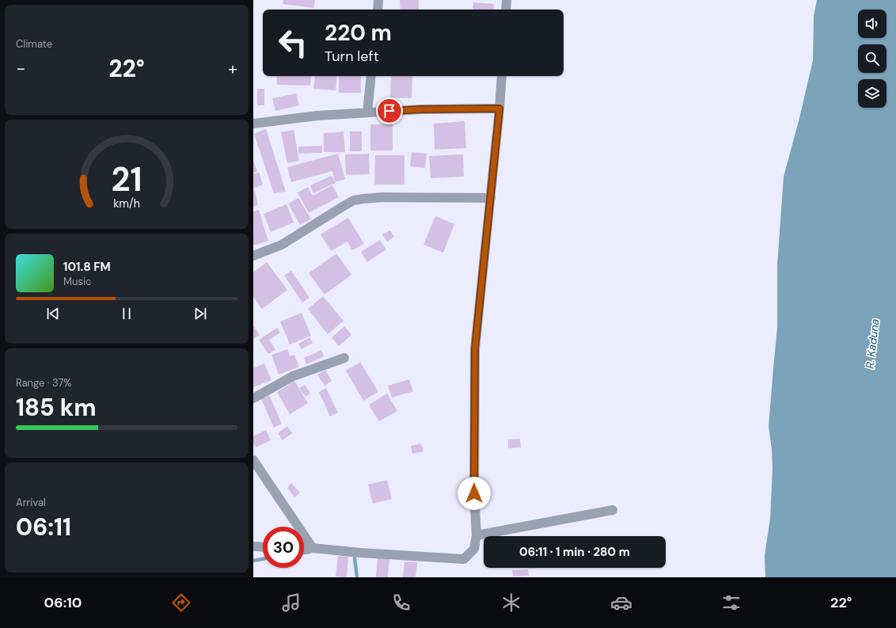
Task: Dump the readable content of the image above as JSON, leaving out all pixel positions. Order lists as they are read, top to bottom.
{
  "water": ["R. Kaduna"],
  "page": {
    "tile": [
      "Climate",
      ["Range · 37%", "185 km"],
      ["Arrival", "06:11"]
    ],
    "turn": ["220 m", "Turn left"],
    "heat": ["−", "22°", "+"],
    "song": ["101.8 FM", "Music"],
    "limit": "30",
    "trip": "06:11 · 1 min · 280 m",
    "tabs": ["06:10", "22°"],
    "gauge": ["21", "km/h"]
  }
}
